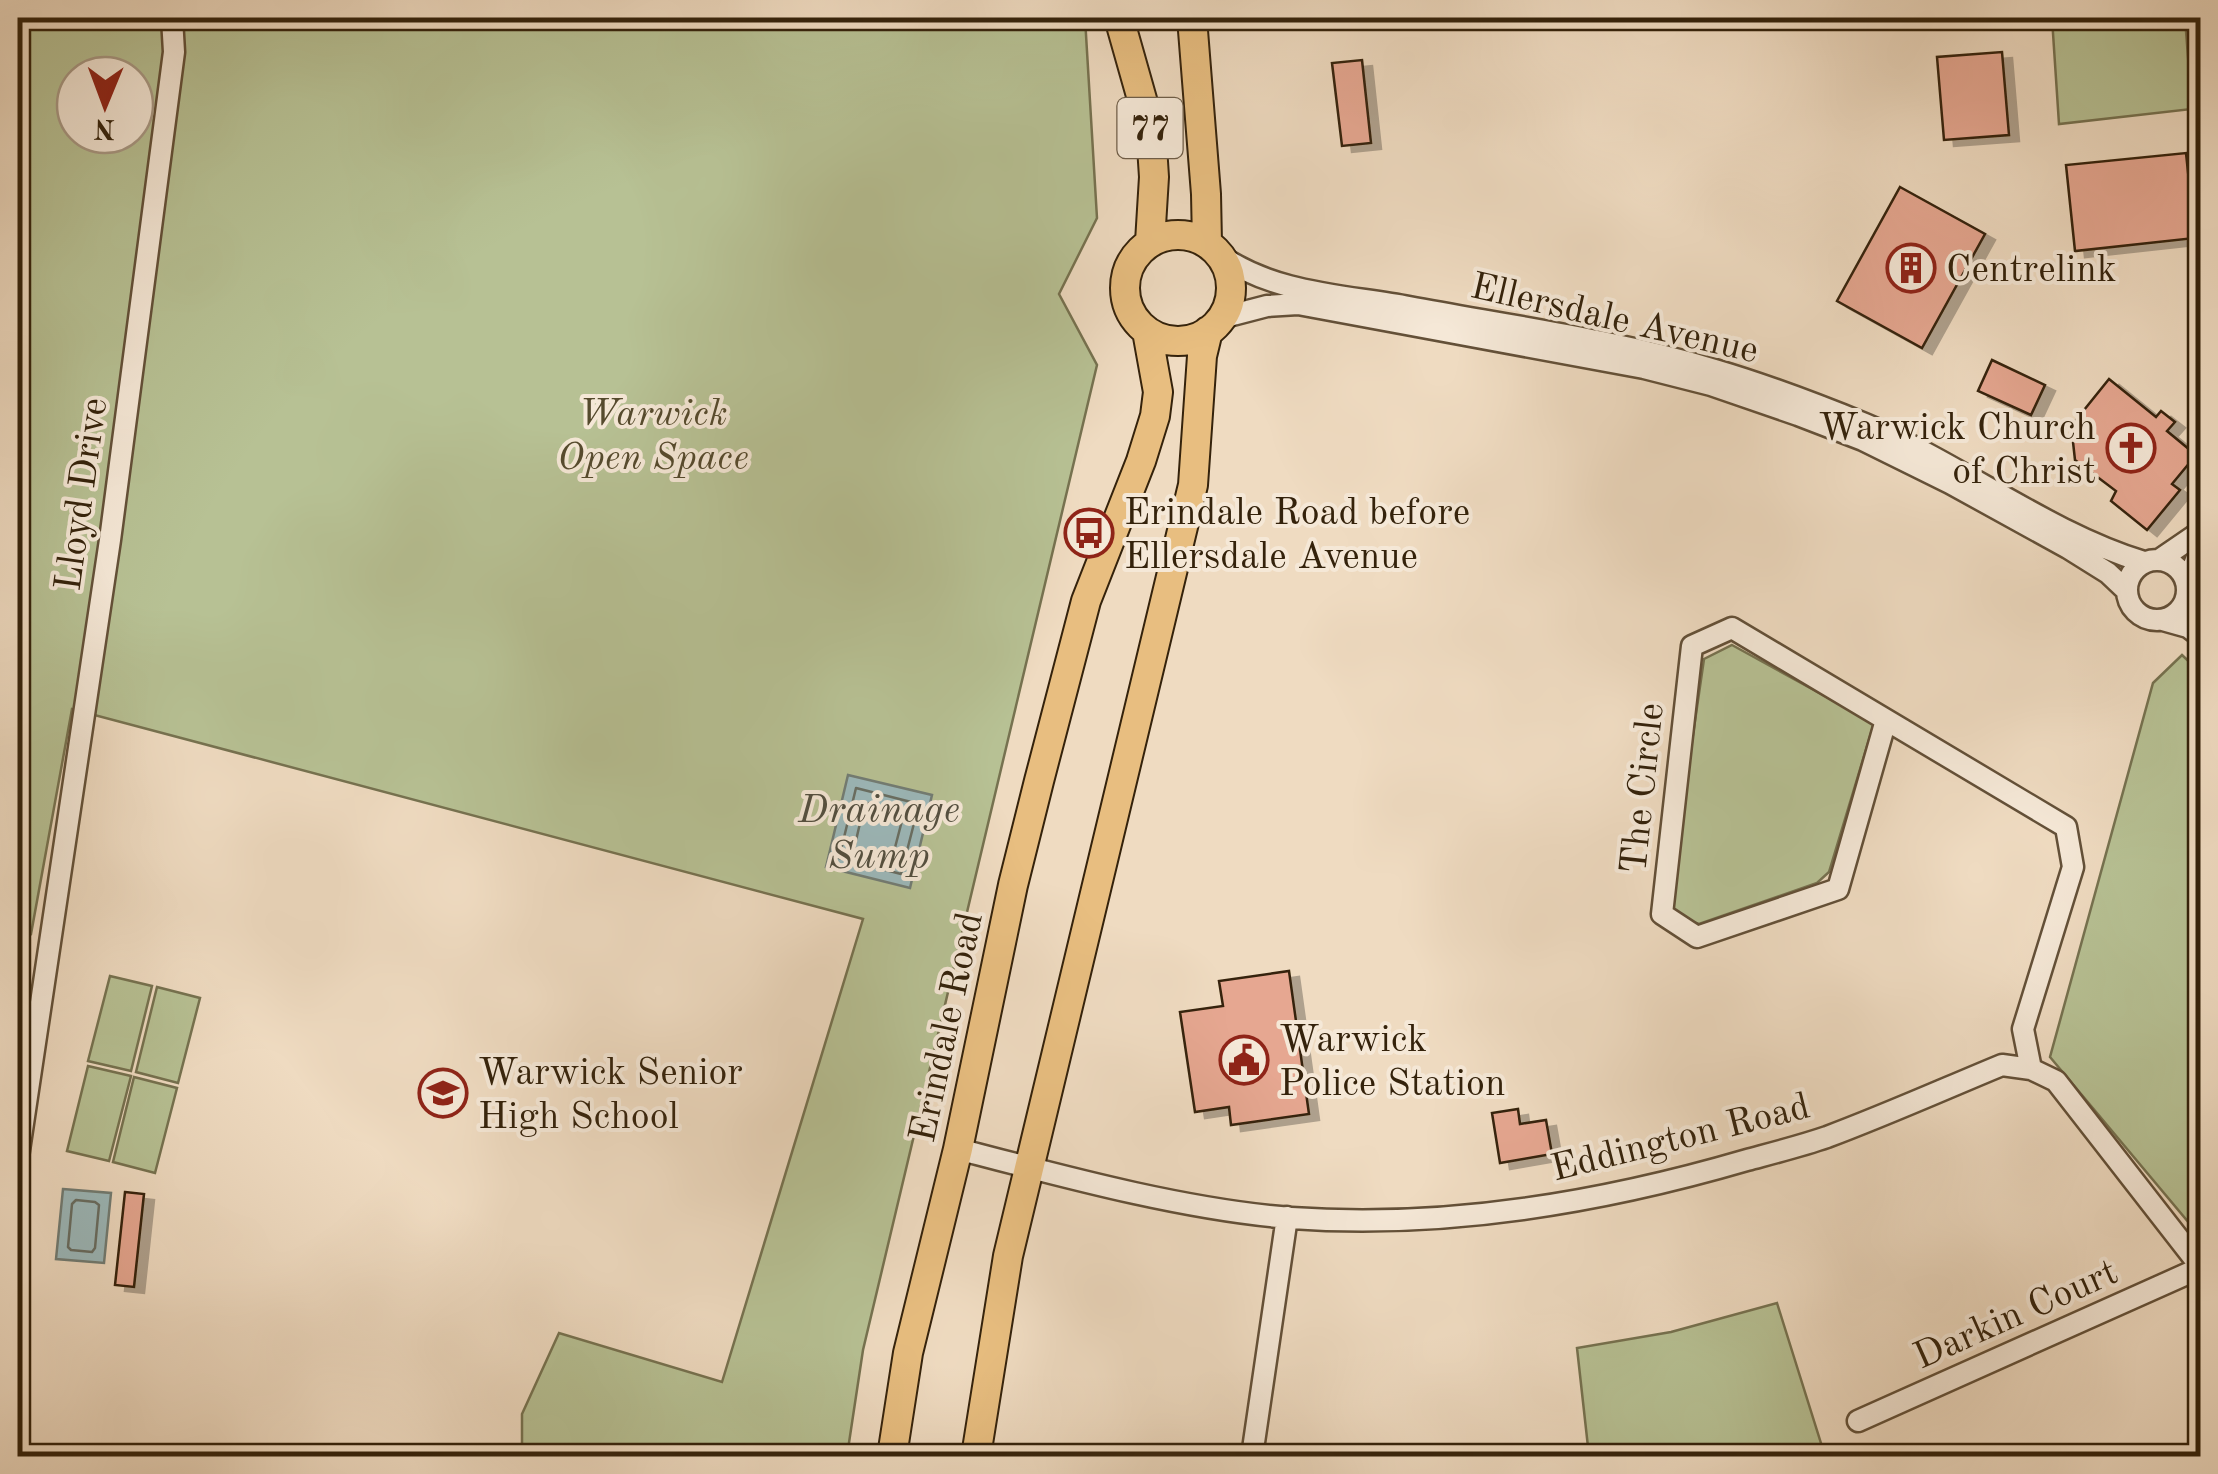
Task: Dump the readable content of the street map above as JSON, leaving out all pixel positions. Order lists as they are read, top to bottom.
{
  "streets": {
    "main road": ["77", "Erindale Road"],
    "street": [
      "Ellersdale Avenue",
      "Lloyd Drive",
      "The Circle",
      "Eddington Road",
      "Darkin Court"
    ]
  },
  "crossings": [
    ["77", "Ellersdale Avenue"],
    ["77", "Erindale Road"],
    ["Ellersdale Avenue", "Erindale Road"],
    ["The Circle", "Eddington Road"],
    ["Erindale Road", "Eddington Road"]
  ],
  "water": ["Drainage Sump"],
  "parks": ["Warwick Open Space"],
  "places": {
    "building": ["Centrelink"],
    "church": ["Warwick Church of Christ"],
    "bus stop": ["Erindale Road before Ellersdale Avenue"],
    "public building": ["Warwick Police Station"],
    "school or university": ["Warwick Senior High School"]
  },
  "north": "bottom"
}
